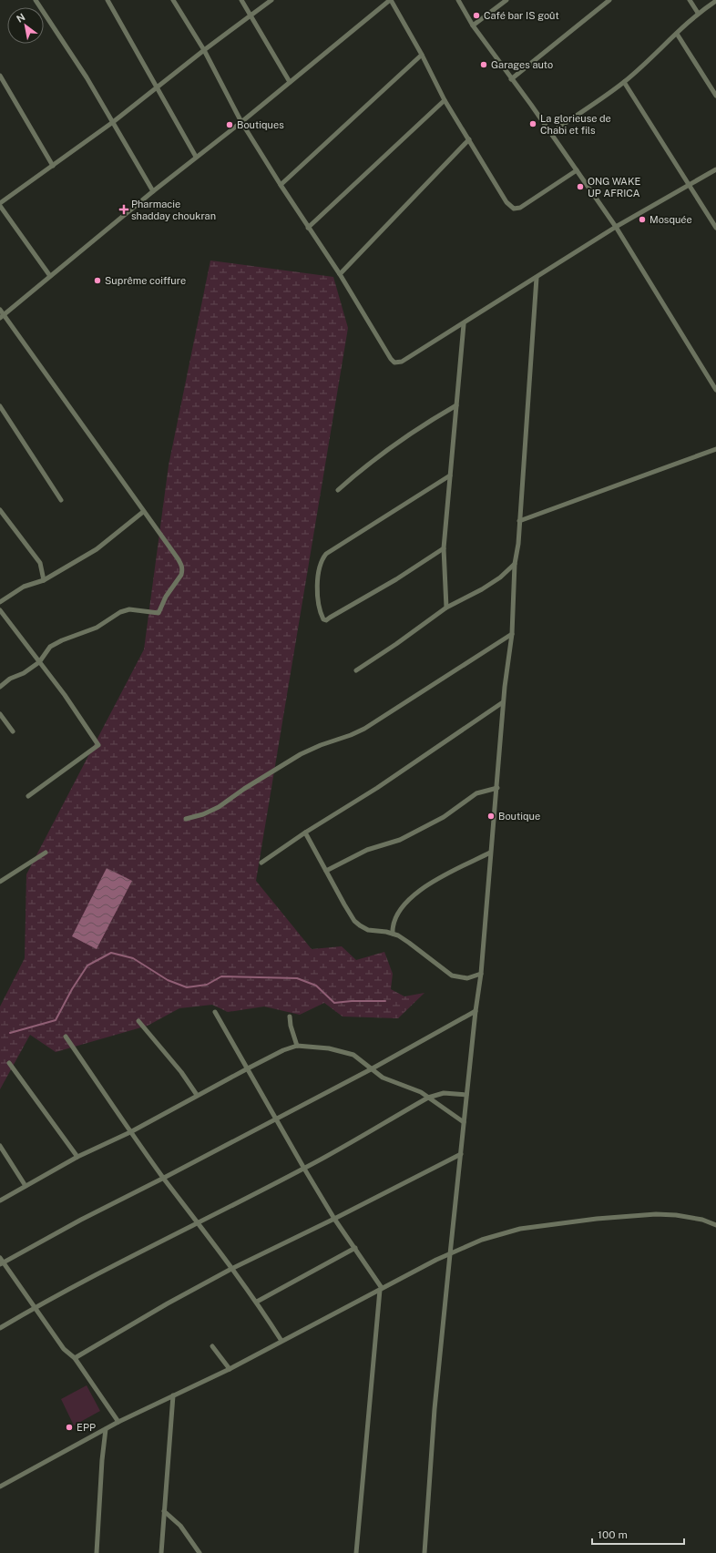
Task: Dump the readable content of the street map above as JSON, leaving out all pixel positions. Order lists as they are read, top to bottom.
{
  "places": {
    "other": [
      "Café bar IS goût",
      "Garages auto",
      "La glorieuse de Chabi et fils",
      "Boutiques",
      "ONG WAKE UP AFRICA",
      "Mosquée",
      "Suprême coiffure",
      "Boutique",
      "EPP"
    ],
    "health": ["Pharmacie shadday choukran"]
  },
  "scale_bar": "100 m",
  "north": "top left"
}
